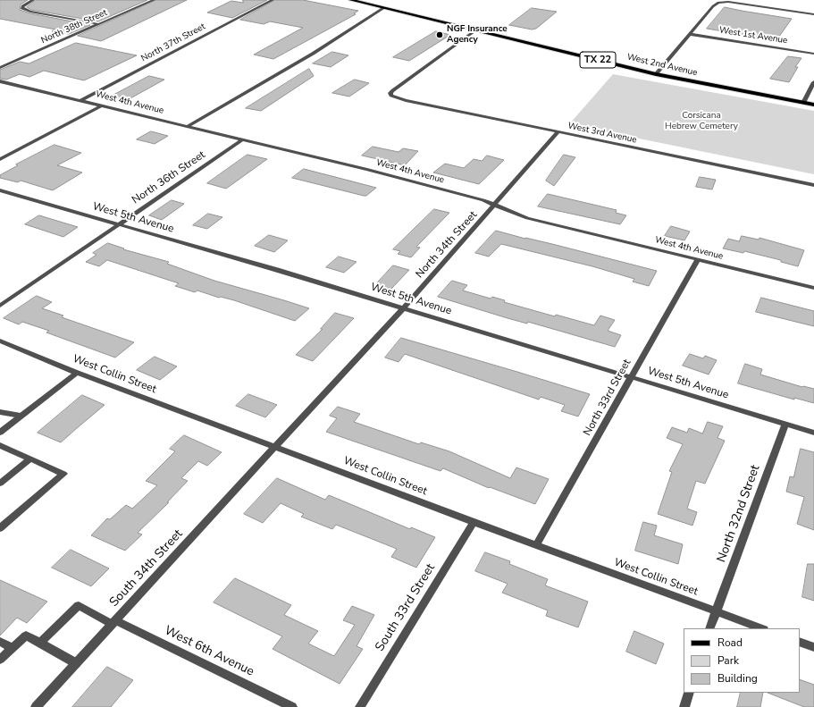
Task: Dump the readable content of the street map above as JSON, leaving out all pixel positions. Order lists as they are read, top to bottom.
{
  "streets": {
    "main road": ["TX 22", "West 2nd Avenue"],
    "street": [
      "North 38th Street",
      "West 1st Avenue",
      "North 37th Street",
      "West 4th Avenue",
      "West 3rd Avenue",
      "North 36th Street",
      "West 5th Avenue",
      "North 34th Street",
      "West Collin Street",
      "North 33rd Street",
      "North 32nd Street",
      "South 34th Street",
      "South 33rd Street",
      "West 6th Avenue"
    ]
  },
  "crossings": [
    ["North 37th Street", "West 4th Avenue"],
    ["TX 22", "West 2nd Avenue"],
    ["West 2nd Avenue", "West 3rd Avenue"],
    ["West 4th Avenue", "North 36th Street"],
    ["West 4th Avenue", "North 34th Street"],
    ["West 4th Avenue", "North 33rd Street"],
    ["West 3rd Avenue", "North 34th Street"],
    ["North 36th Street", "West 5th Avenue"],
    ["West 5th Avenue", "North 34th Street"],
    ["West 5th Avenue", "North 33rd Street"],
    ["West 5th Avenue", "North 32nd Street"],
    ["North 34th Street", "West Collin Street"],
    ["North 34th Street", "South 34th Street"],
    ["West Collin Street", "North 33rd Street"],
    ["West Collin Street", "North 32nd Street"],
    ["West Collin Street", "South 34th Street"],
    ["West Collin Street", "South 33rd Street"],
    ["South 34th Street", "West 6th Avenue"]
  ],
  "parks": ["Corsicana Hebrew Cemetery"],
  "places": ["NGF Insurance Agency"],
  "legend": ["Road", "Park", "Building"]
}
